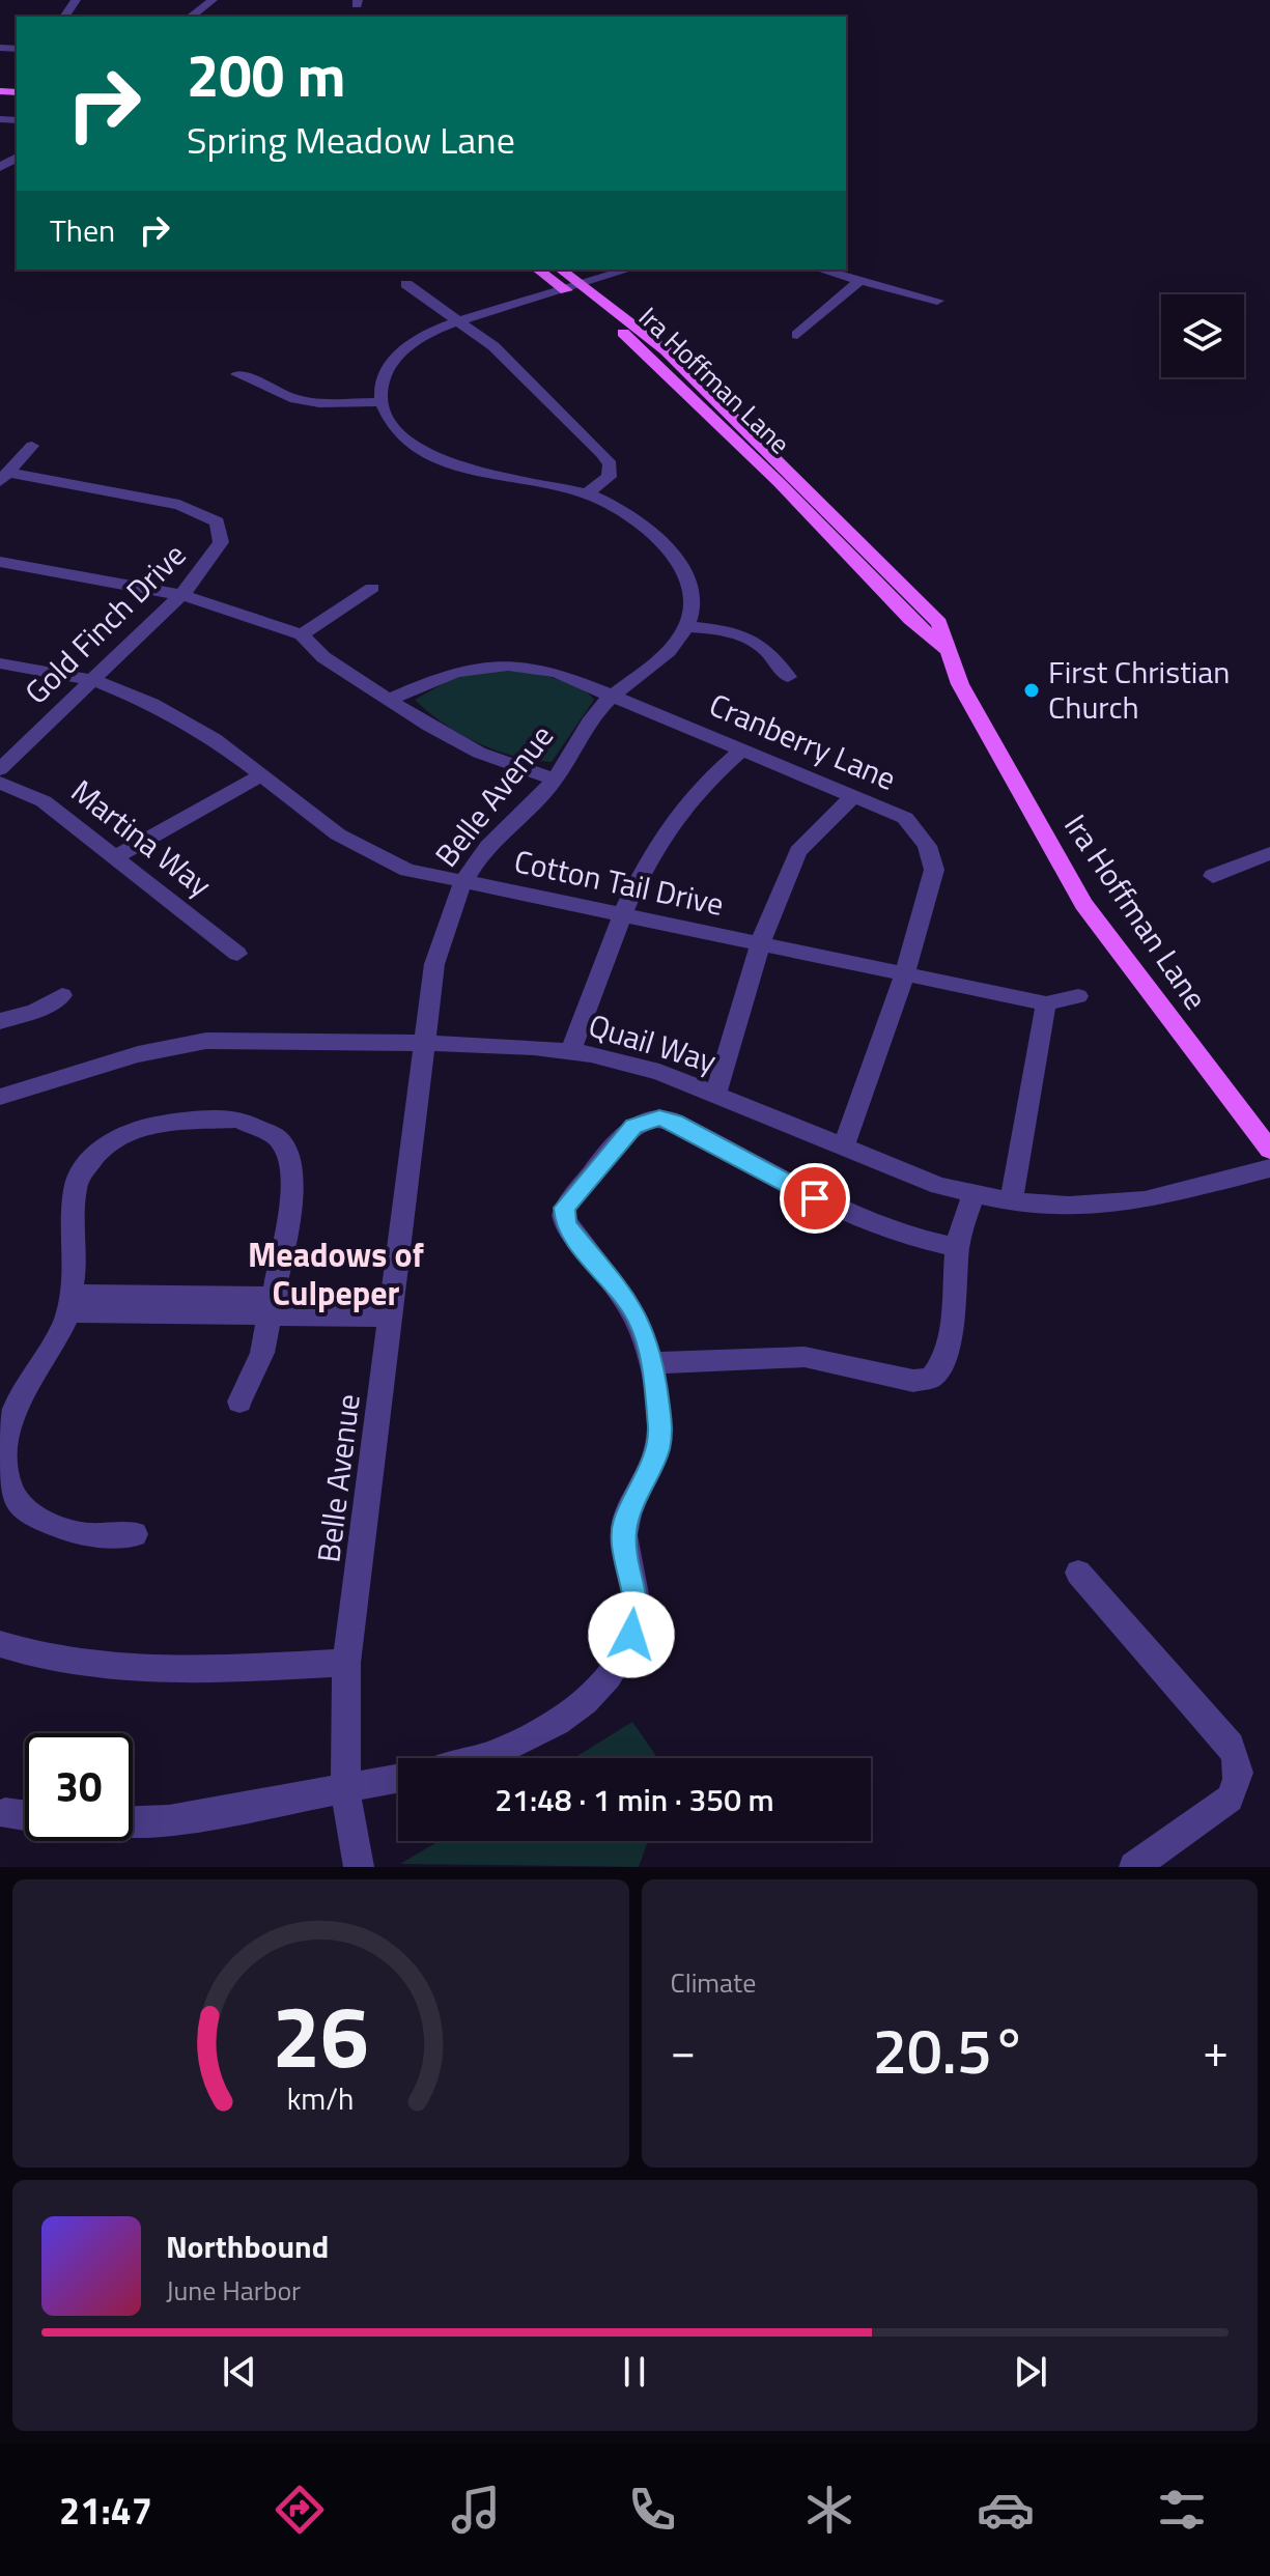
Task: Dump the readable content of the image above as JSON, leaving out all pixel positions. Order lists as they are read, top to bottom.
{
  "streets": {
    "main road": ["Ira Hoffman Lane"],
    "street": [
      "Gold Finch Drive",
      "Cranberry Lane",
      "Belle Avenue",
      "Martina Way",
      "Cotton Tail Drive",
      "Quail Way"
    ]
  },
  "crossings": [
    ["Gold Finch Drive", "Cotton Tail Drive"],
    ["Cranberry Lane", "Belle Avenue"],
    ["Cranberry Lane", "Cotton Tail Drive"],
    ["Cranberry Lane", "Quail Way"],
    ["Belle Avenue", "Cotton Tail Drive"],
    ["Belle Avenue", "Quail Way"]
  ],
  "districts": ["Meadows of Culpeper"],
  "places": ["First Christian Church"],
  "page": {
    "turn": ["200 m", "Spring Meadow Lane"],
    "then": "Then",
    "limit": "30",
    "trip": "21:48 · 1 min · 350 m",
    "tile": "Climate",
    "heat": ["−", "20.5°", "+"],
    "song": ["Northbound", "June Harbor"],
    "tabs": "21:47",
    "gauge": ["26", "km/h"]
  }
}
